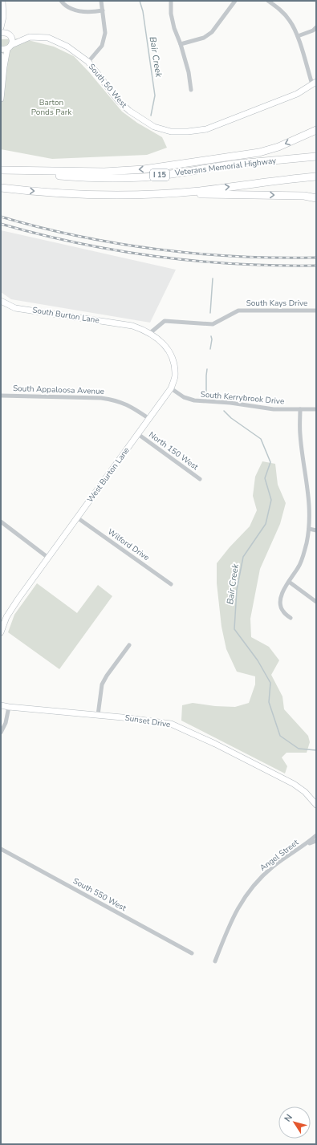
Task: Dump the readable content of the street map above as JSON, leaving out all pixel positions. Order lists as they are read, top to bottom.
{
  "streets": {
    "highway": ["Veterans Memorial Highway", "I 15"],
    "street": [
      "South 50 West",
      "South Kays Drive",
      "South Burton Lane",
      "South Appaloosa Avenue",
      "South Kerrybrook Drive",
      "North 150 West",
      "West Burton Lane",
      "Wilford Drive",
      "Sunset Drive",
      "Angel Street",
      "South 550 West"
    ]
  },
  "crossings": [
    ["South Kays Drive", "West Burton Lane"],
    ["South Burton Lane", "West Burton Lane"],
    ["South Appaloosa Avenue", "West Burton Lane"],
    ["South Kerrybrook Drive", "West Burton Lane"],
    ["North 150 West", "West Burton Lane"],
    ["West Burton Lane", "Wilford Drive"]
  ],
  "water": ["Bair Creek"],
  "parks": ["Barton Ponds Park"],
  "north": "top left"
}
